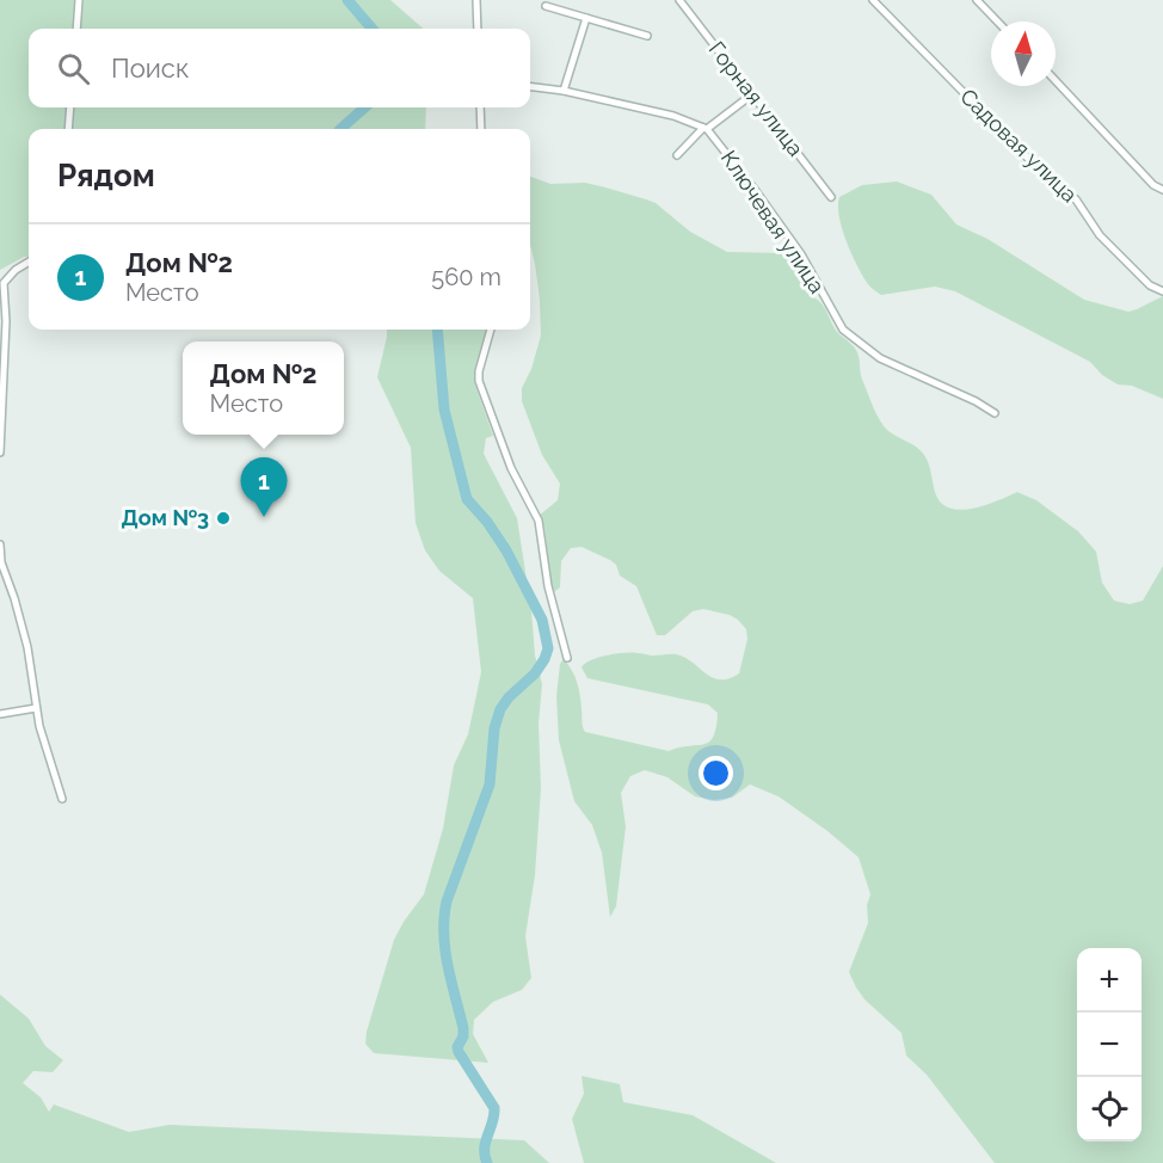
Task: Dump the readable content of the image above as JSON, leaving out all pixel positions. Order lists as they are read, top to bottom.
{
  "streets": {
    "street": ["Горная улица", "Садовая улица", "Ключевая улица"]
  },
  "places": ["Дом №3"],
  "north": "top",
  "page": {
    "search": "Поиск",
    "heading": "Рядом",
    "list": [
      {
        "mark": "1",
        "name": "Дом №2",
        "note": "Место",
        "value": "560 m"
      }
    ],
    "popup": ["Дом №2", "Место"],
    "pins": "1",
    "map_buttons": ["+", "−"]
  }
}
